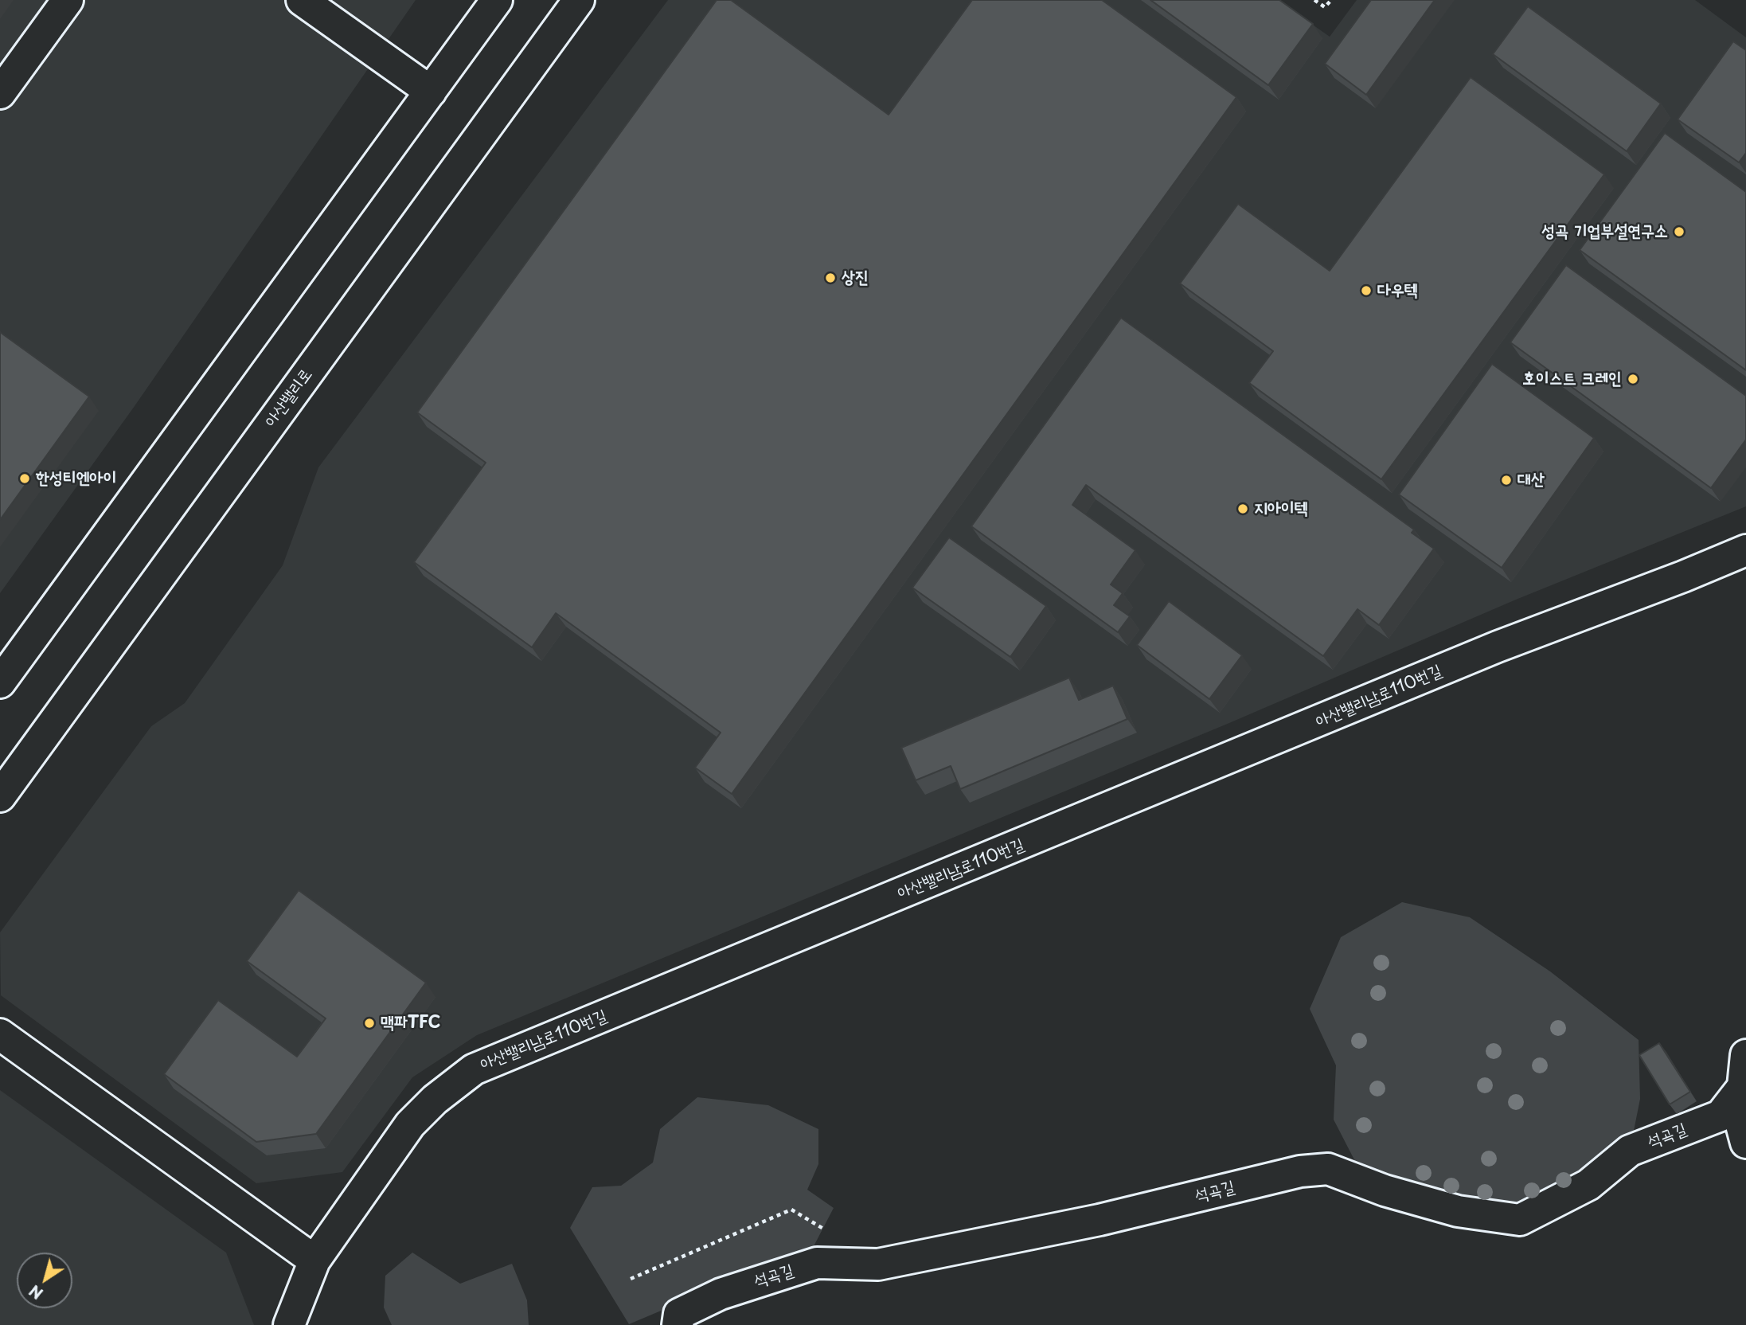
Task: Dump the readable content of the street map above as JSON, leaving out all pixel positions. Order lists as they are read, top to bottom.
{
  "streets": {
    "street": ["아산밸리로", "아산밸리남로110번길", "석곡길"]
  },
  "places": [
    "성곡 기업부설연구소",
    "상진",
    "다우텍",
    "호이스트 크레인",
    "한성티엔아이",
    "대산",
    "지아이텍",
    "맥파TFC"
  ],
  "north": "bottom left"
}
